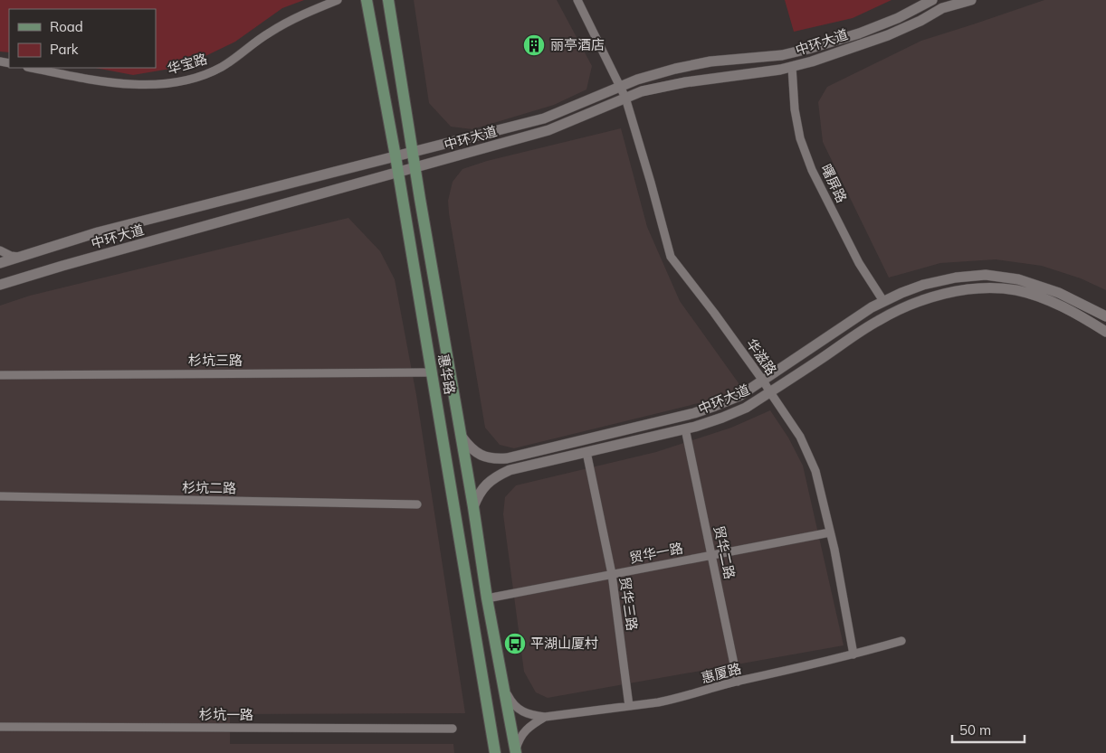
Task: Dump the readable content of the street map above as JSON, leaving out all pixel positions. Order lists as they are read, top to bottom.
{
  "streets": {
    "main road": ["惠华路"],
    "street": [
      "中环大道",
      "华宝路",
      "曙屏路",
      "华滋路",
      "杉坑三路",
      "杉坑二路",
      "贸华二路",
      "贸华一路",
      "贸华三路",
      "惠厦路",
      "杉坑一路"
    ]
  },
  "crossings": [
    ["中环大道", "曙屏路"],
    ["中环大道", "华滋路"],
    ["中环大道", "惠华路"],
    ["中环大道", "贸华二路"],
    ["中环大道", "贸华三路"],
    ["华滋路", "贸华一路"],
    ["华滋路", "惠厦路"],
    ["杉坑三路", "惠华路"],
    ["惠华路", "贸华一路"],
    ["贸华二路", "贸华一路"],
    ["贸华二路", "惠厦路"],
    ["贸华一路", "贸华三路"],
    ["贸华三路", "惠厦路"]
  ],
  "places": {
    "building": ["丽亭酒店"],
    "bus stop": ["平湖山厦村"]
  },
  "legend": ["Road", "Park"],
  "scale_bar": "50 m"
}
